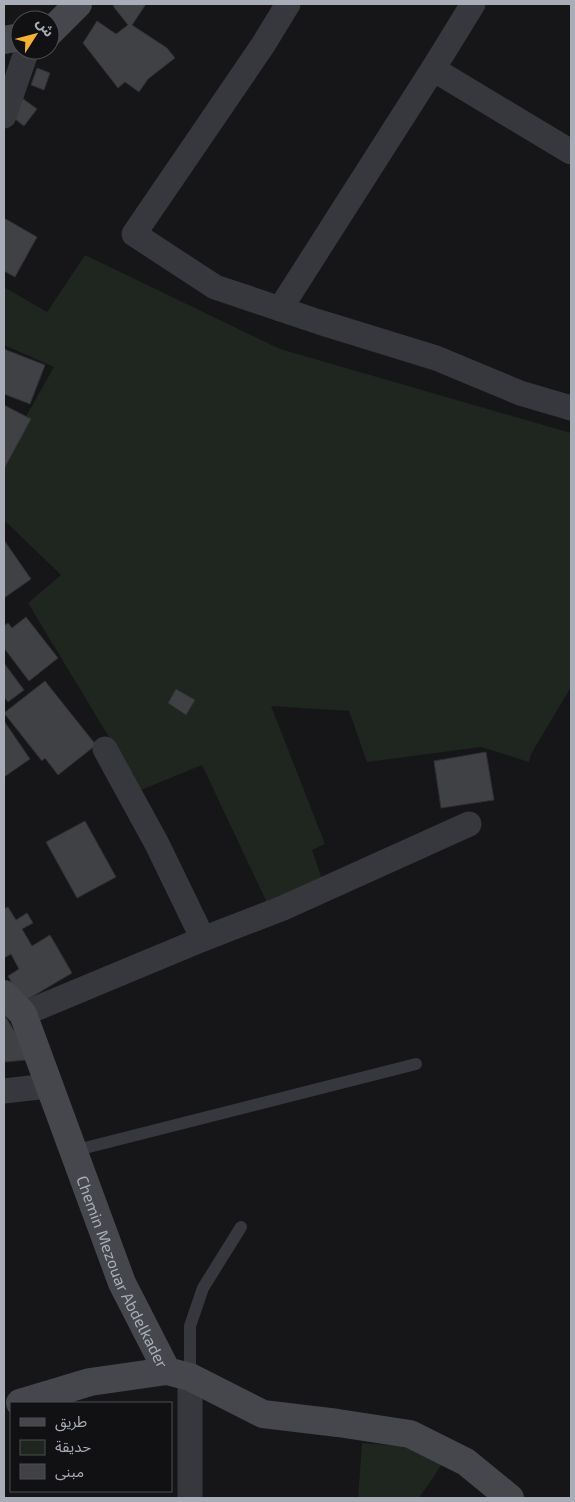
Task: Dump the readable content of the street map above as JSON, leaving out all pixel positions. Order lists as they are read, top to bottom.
{
  "streets": {
    "street": ["Chemin Mezouar Abdelkader"]
  },
  "legend": ["طريق", "حديقة", "مبنى"],
  "north": "top right"
}
